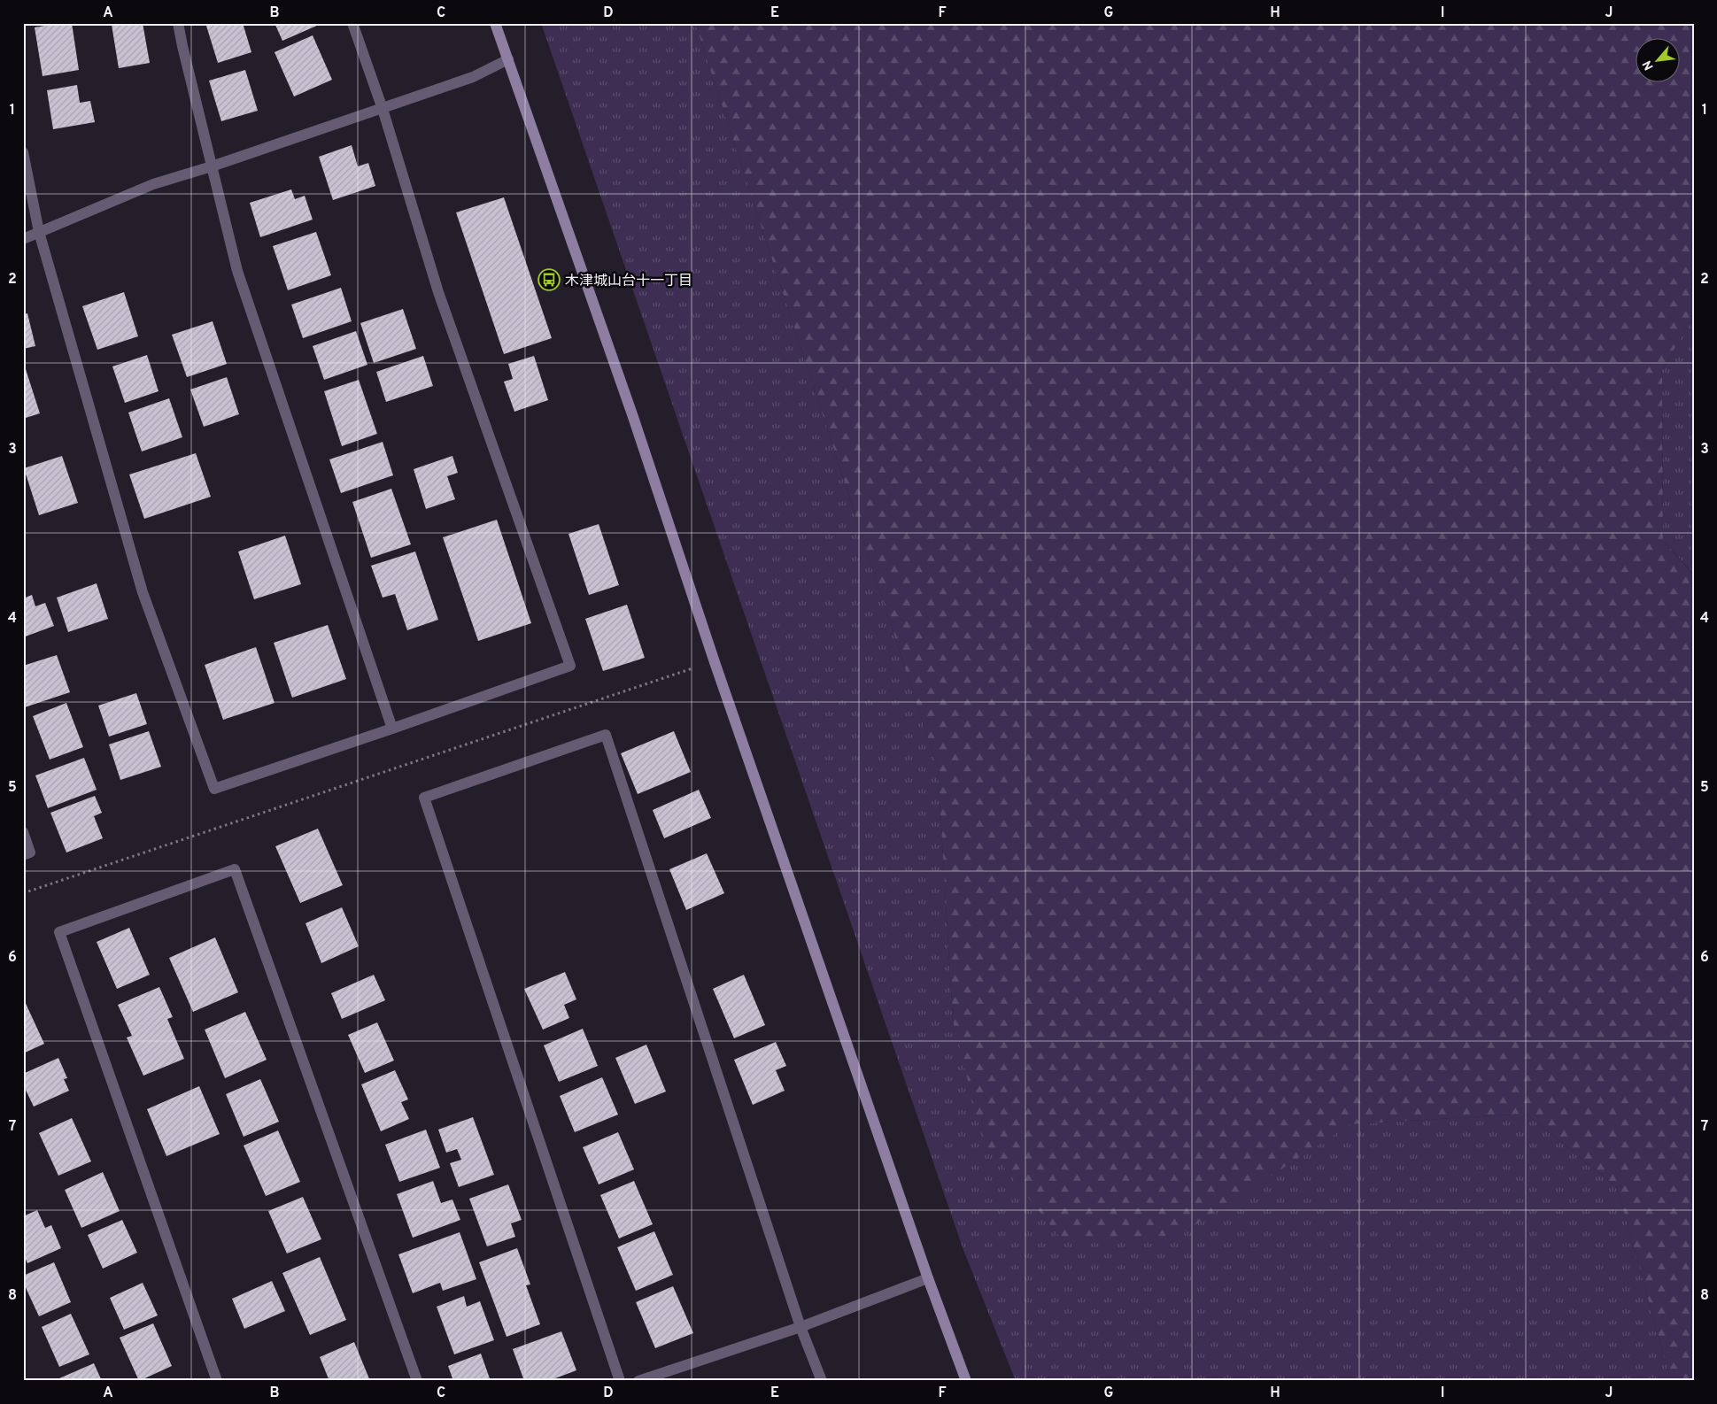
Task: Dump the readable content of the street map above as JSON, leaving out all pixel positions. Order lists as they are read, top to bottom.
{
  "places": {
    "bus stop": ["木津城山台十一丁目"]
  },
  "north": "bottom left",
  "grid": {
    "columns": [
      "A",
      "B",
      "C",
      "D",
      "E",
      "F",
      "G",
      "H",
      "I",
      "J"
    ],
    "rows": [
      "1",
      "2",
      "3",
      "4",
      "5",
      "6",
      "7",
      "8"
    ]
  }
}
